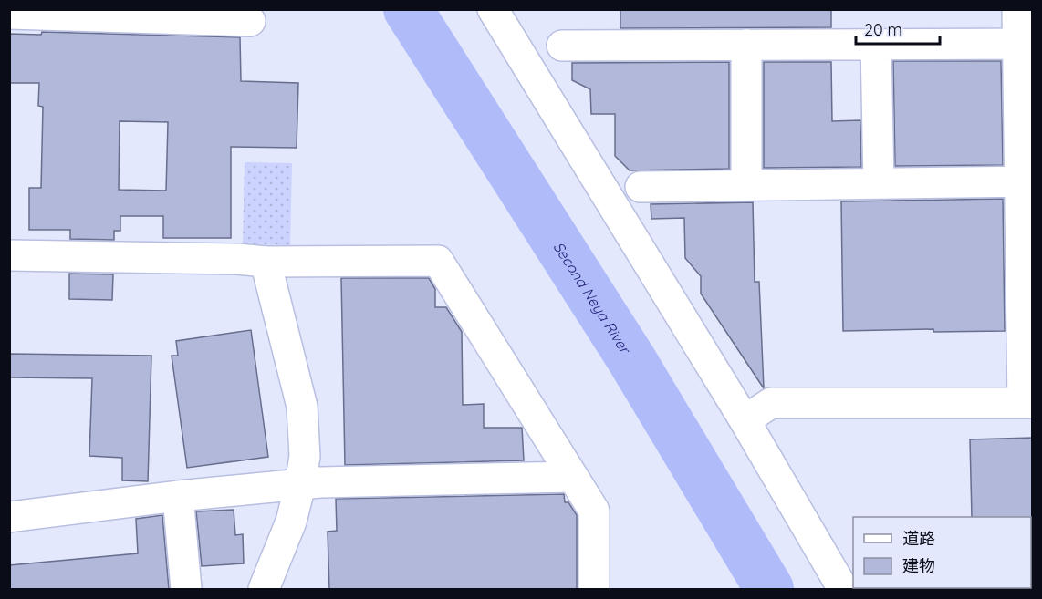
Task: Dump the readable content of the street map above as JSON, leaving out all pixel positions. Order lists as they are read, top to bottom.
{
  "water": ["Second Neya River"],
  "legend": ["道路", "建物"],
  "scale_bar": "20 m"
}
